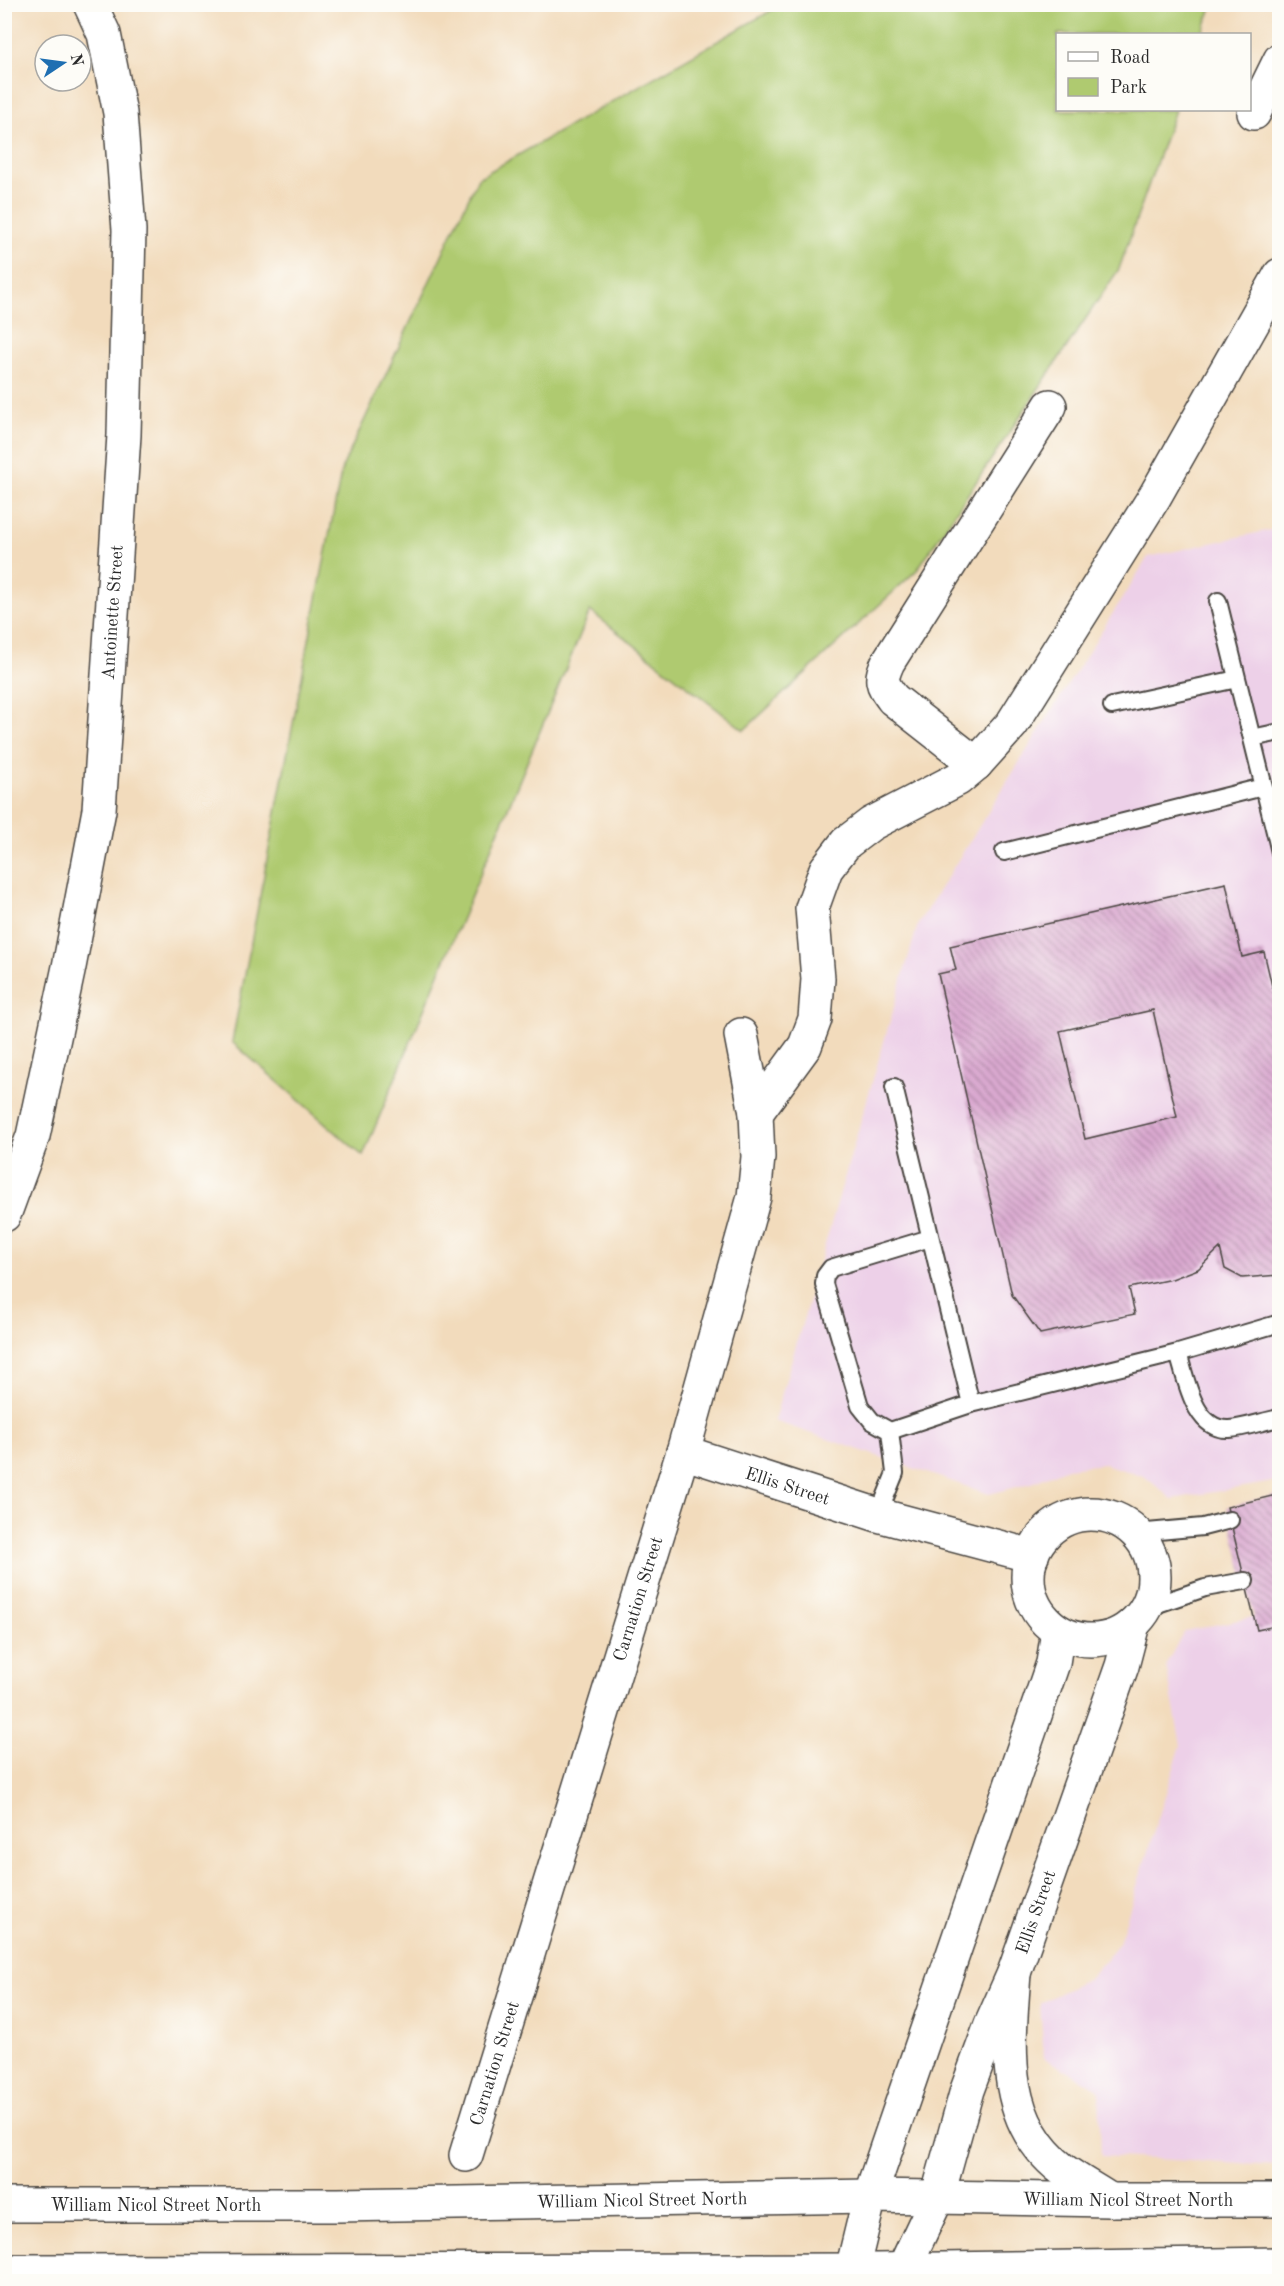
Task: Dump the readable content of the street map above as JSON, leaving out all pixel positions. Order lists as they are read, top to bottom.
{
  "streets": {
    "street": [
      "Antoinette Street",
      "Ellis Street",
      "Carnation Street",
      "William Nicol Street North"
    ]
  },
  "crossings": [
    ["Ellis Street", "Carnation Street"],
    ["Ellis Street", "William Nicol Street North"]
  ],
  "legend": ["Road", "Park"],
  "north": "right"
}
